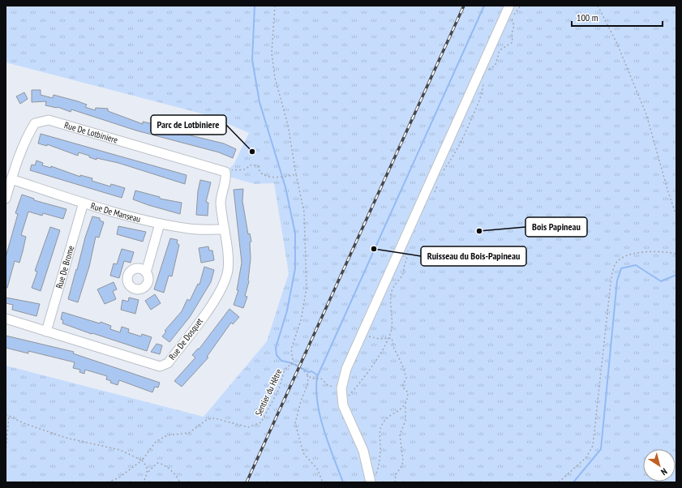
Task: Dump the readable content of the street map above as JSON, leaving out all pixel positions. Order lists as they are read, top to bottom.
{
  "streets": {
    "street": [
      "Rue De Lotbiniere",
      "Rue De Manseau",
      "Rue De Brome",
      "Rue De Dosquet"
    ],
    "path": ["Sentier du Hêtre"]
  },
  "crossings": [
    ["Rue De Lotbiniere", "Rue De Manseau"],
    ["Rue De Lotbiniere", "Rue De Dosquet"],
    ["Rue De Manseau", "Rue De Brome"],
    ["Rue De Manseau", "Rue De Dosquet"],
    ["Rue De Brome", "Rue De Dosquet"]
  ],
  "places": ["Parc de Lotbiniere", "Bois Papineau", "Ruisseau du Bois-Papineau"],
  "scale_bar": "100 m",
  "north": "bottom right"
}
